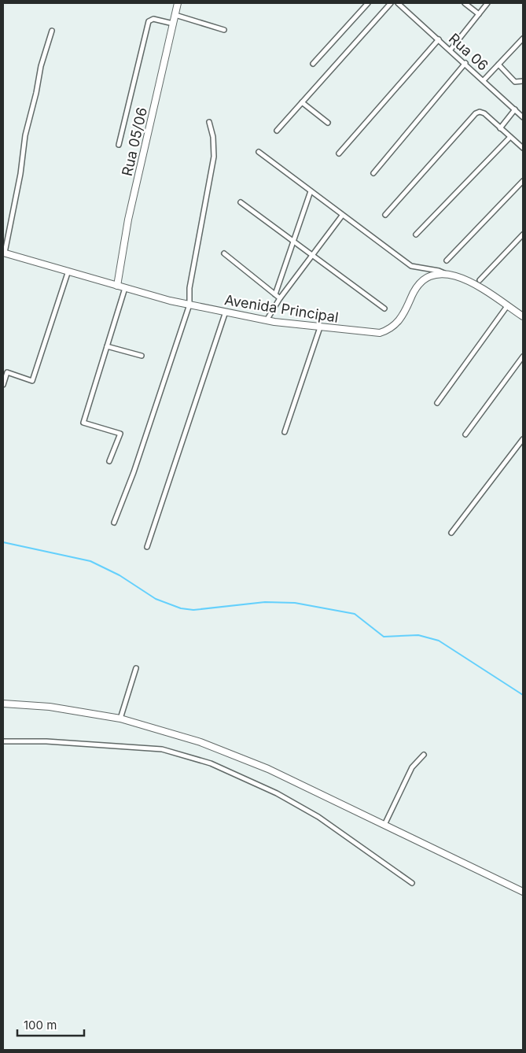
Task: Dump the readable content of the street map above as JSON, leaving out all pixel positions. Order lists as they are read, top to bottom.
{
  "streets": {
    "street": ["Rua 06", "Rua 05/06", "Avenida Principal"]
  },
  "crossings": [
    ["Rua 05/06", "Avenida Principal"]
  ],
  "scale_bar": "100 m"
}
